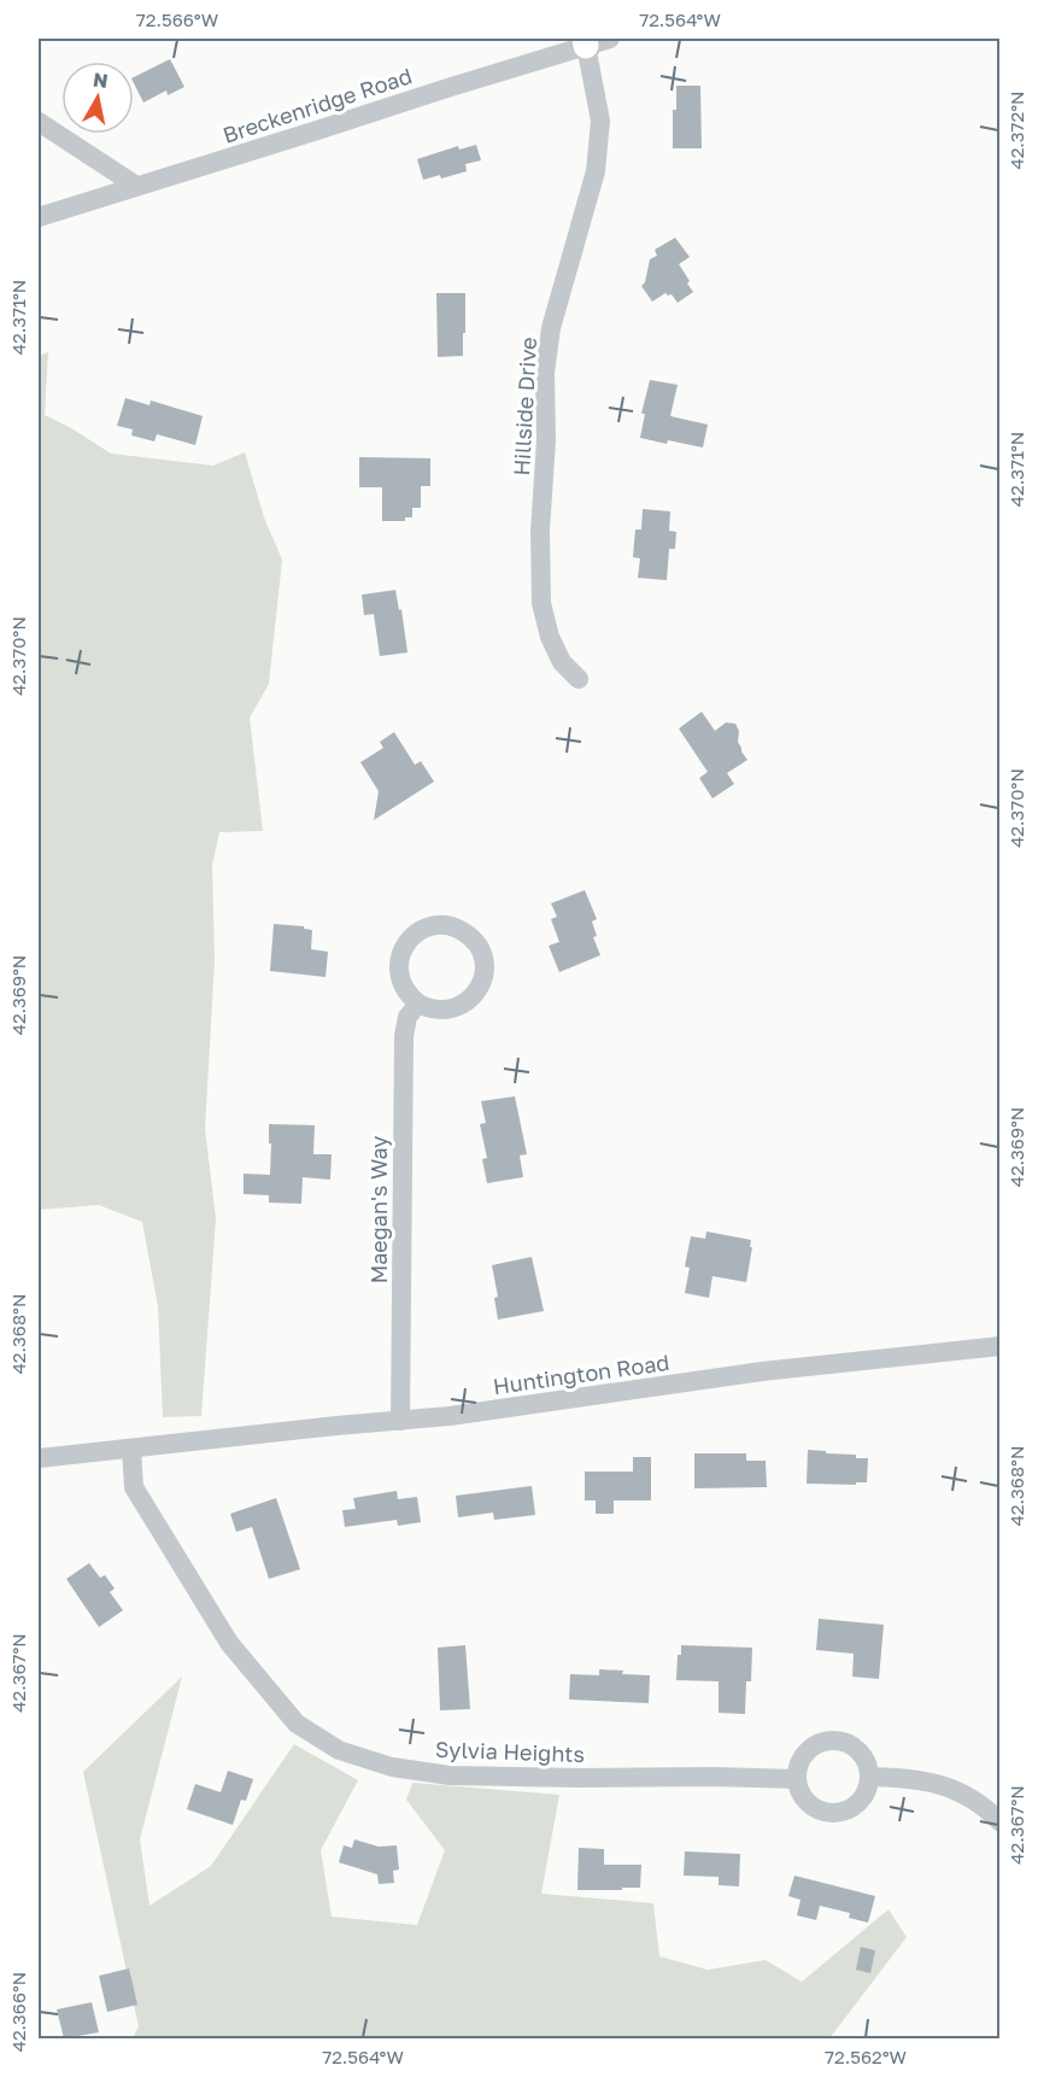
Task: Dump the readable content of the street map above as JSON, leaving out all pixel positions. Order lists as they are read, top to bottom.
{
  "streets": {
    "street": [
      "Breckenridge Road",
      "Hillside Drive",
      "Maegan's Way",
      "Huntington Road",
      "Sylvia Heights"
    ]
  },
  "crossings": [
    ["Breckenridge Road", "Hillside Drive"],
    ["Maegan's Way", "Huntington Road"],
    ["Huntington Road", "Sylvia Heights"]
  ],
  "north": "top",
  "coordinates": [
    "72.566°W",
    "72.564°W",
    "42.372°N",
    "42.371°N",
    "42.370°N",
    "42.369°N",
    "42.368°N",
    "42.367°N",
    "42.366°N",
    "72.562°W"
  ]
}
